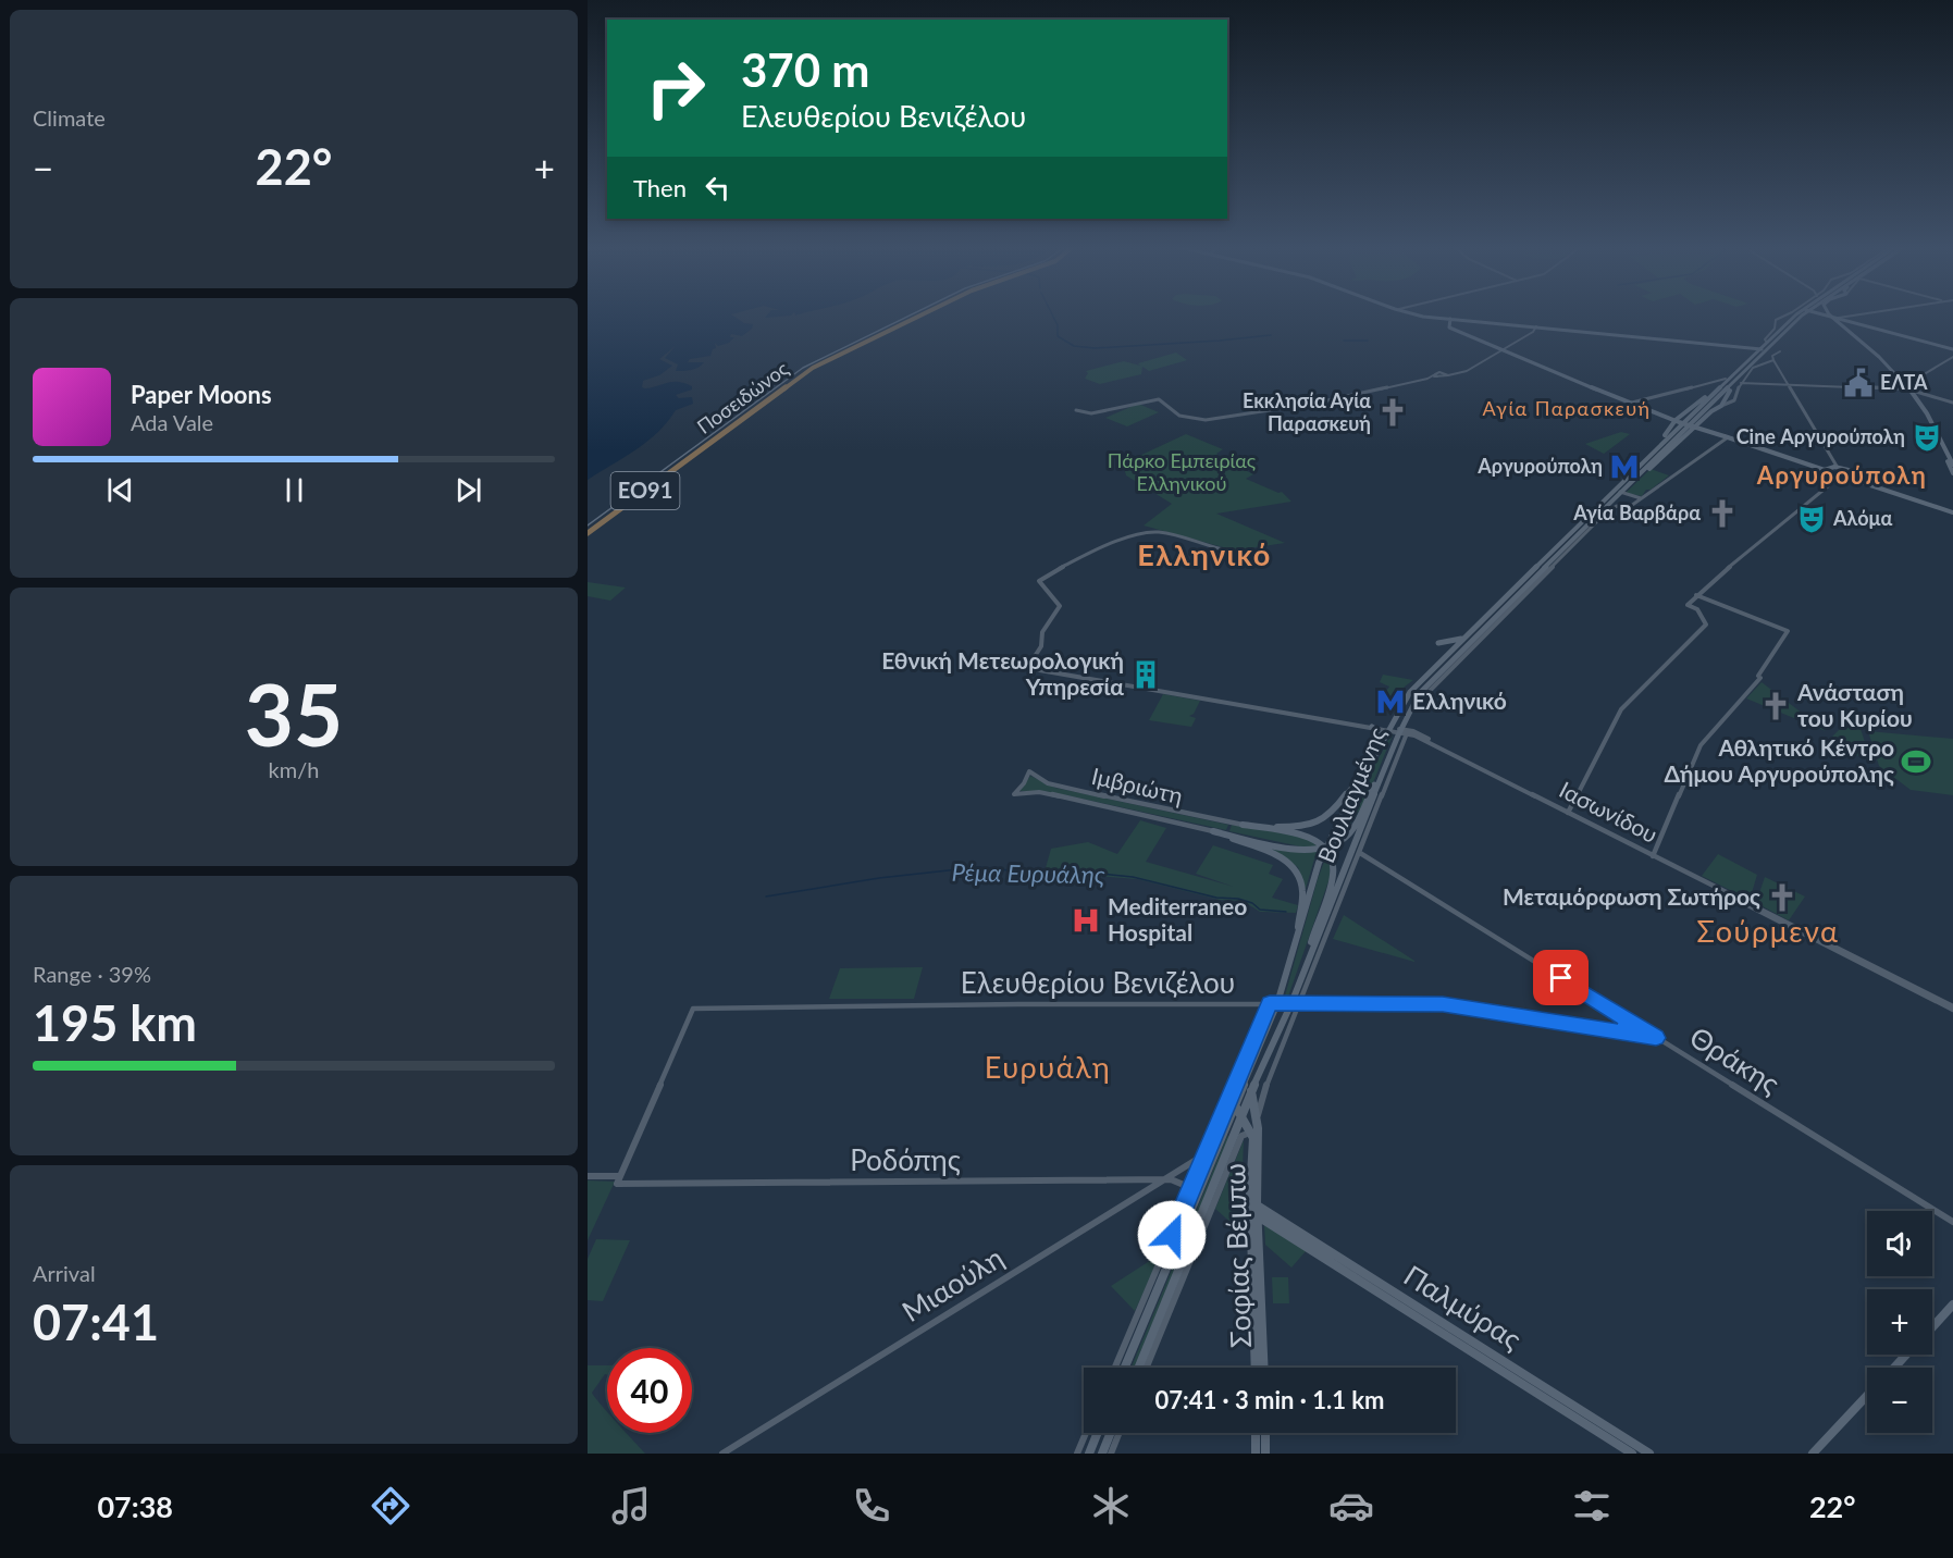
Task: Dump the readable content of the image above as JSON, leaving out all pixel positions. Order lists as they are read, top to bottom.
{
  "streets": {
    "highway": ["Ποσειδώνος", "ΕΟ91"],
    "main road": ["Βουλιαγμένης", "Σοφίας Βέμπω", "Παλμύρας"],
    "street": [
      "Ιμβριώτη",
      "Ιασωνίδου",
      "Ελευθερίου Βενιζέλου",
      "Θράκης",
      "Ροδόπης",
      "Μιαούλη"
    ]
  },
  "crossings": [
    ["Βουλιαγμένης", "Ιασωνίδου"],
    ["Βουλιαγμένης", "Ελευθερίου Βενιζέλου"],
    ["Βουλιαγμένης", "Σοφίας Βέμπω"],
    ["Ελευθερίου Βενιζέλου", "Θράκης"],
    ["Ελευθερίου Βενιζέλου", "Ροδόπης"],
    ["Ροδόπης", "Μιαούλη"],
    ["Σοφίας Βέμπω", "Παλμύρας"]
  ],
  "districts": [
    "Αγία Παρασκευή",
    "Αργυρούπολη",
    "Ελληνικό",
    "Σούρμενα",
    "Ευρυάλη"
  ],
  "water": ["Ρέμα Ευρυάλης"],
  "parks": ["Πάρκο Εμπειρίας Ελληνικού"],
  "places": {
    "public building": ["ΕΛΤΑ"],
    "church": [
      "Εκκλησία Αγία Παρασκευή",
      "Αγία Βαρβάρα",
      "Ανάσταση του Κυρίου",
      "Μεταμόρφωση Σωτήρος"
    ],
    "theatre": ["Cine Αργυρούπολη", "Αλόμα"],
    "metro station": ["Αργυρούπολη", "Ελληνικό"],
    "building": ["Εθνική Μετεωρολογική Υπηρεσία"],
    "sports": ["Αθλητικό Κέντρο Δήμου Αργυρούπολης"],
    "hospital": ["Mediterraneo Hospital"]
  },
  "page": {
    "tile": [
      "Climate",
      ["35", "km/h"],
      ["Range · 39%", "195 km"],
      ["Arrival", "07:41"]
    ],
    "turn": ["370 m", "Ελευθερίου Βενιζέλου"],
    "heat": ["−", "22°", "+"],
    "then": "Then",
    "song": ["Paper Moons", "Ada Vale"],
    "map_buttons": ["+", "−"],
    "limit": "40",
    "trip": "07:41 · 3 min · 1.1 km",
    "tabs": ["07:38", "22°"]
  }
}
